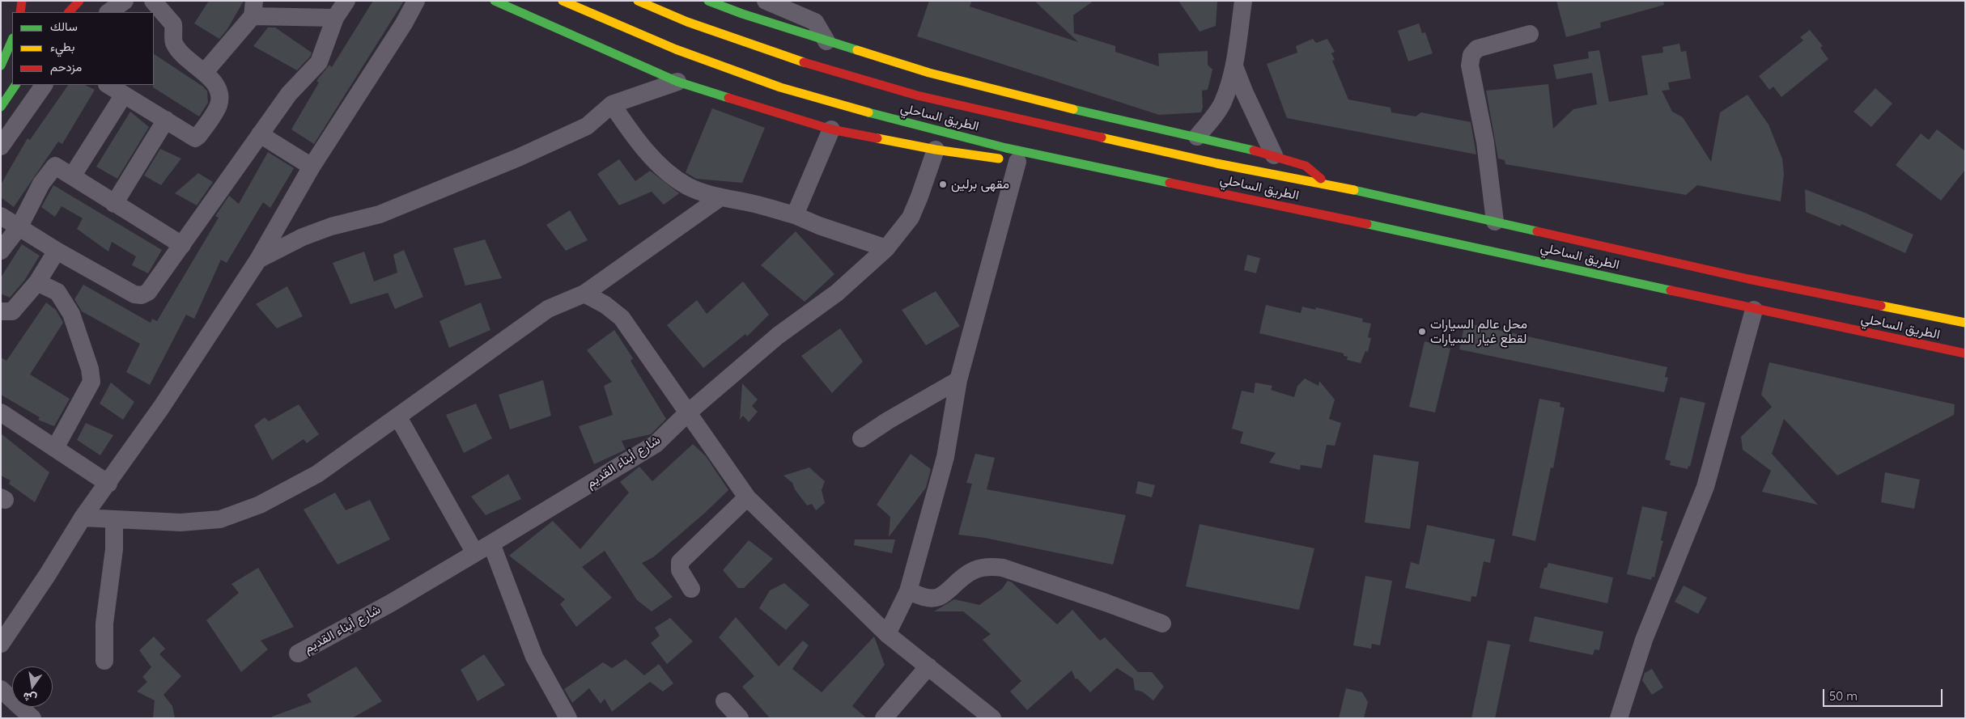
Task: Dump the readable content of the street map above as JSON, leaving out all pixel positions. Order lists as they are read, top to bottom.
{
  "streets": {
    "main road": ["الطريق الساحلي"],
    "street": ["شارع أبناء القديم"]
  },
  "places": ["مقهى برلين", "محل عالم السيارات لقطع غيار السيارات"],
  "legend": ["سالك", "بطيء", "مزدحم"],
  "scale_bar": "50 m",
  "north": "bottom"
}
